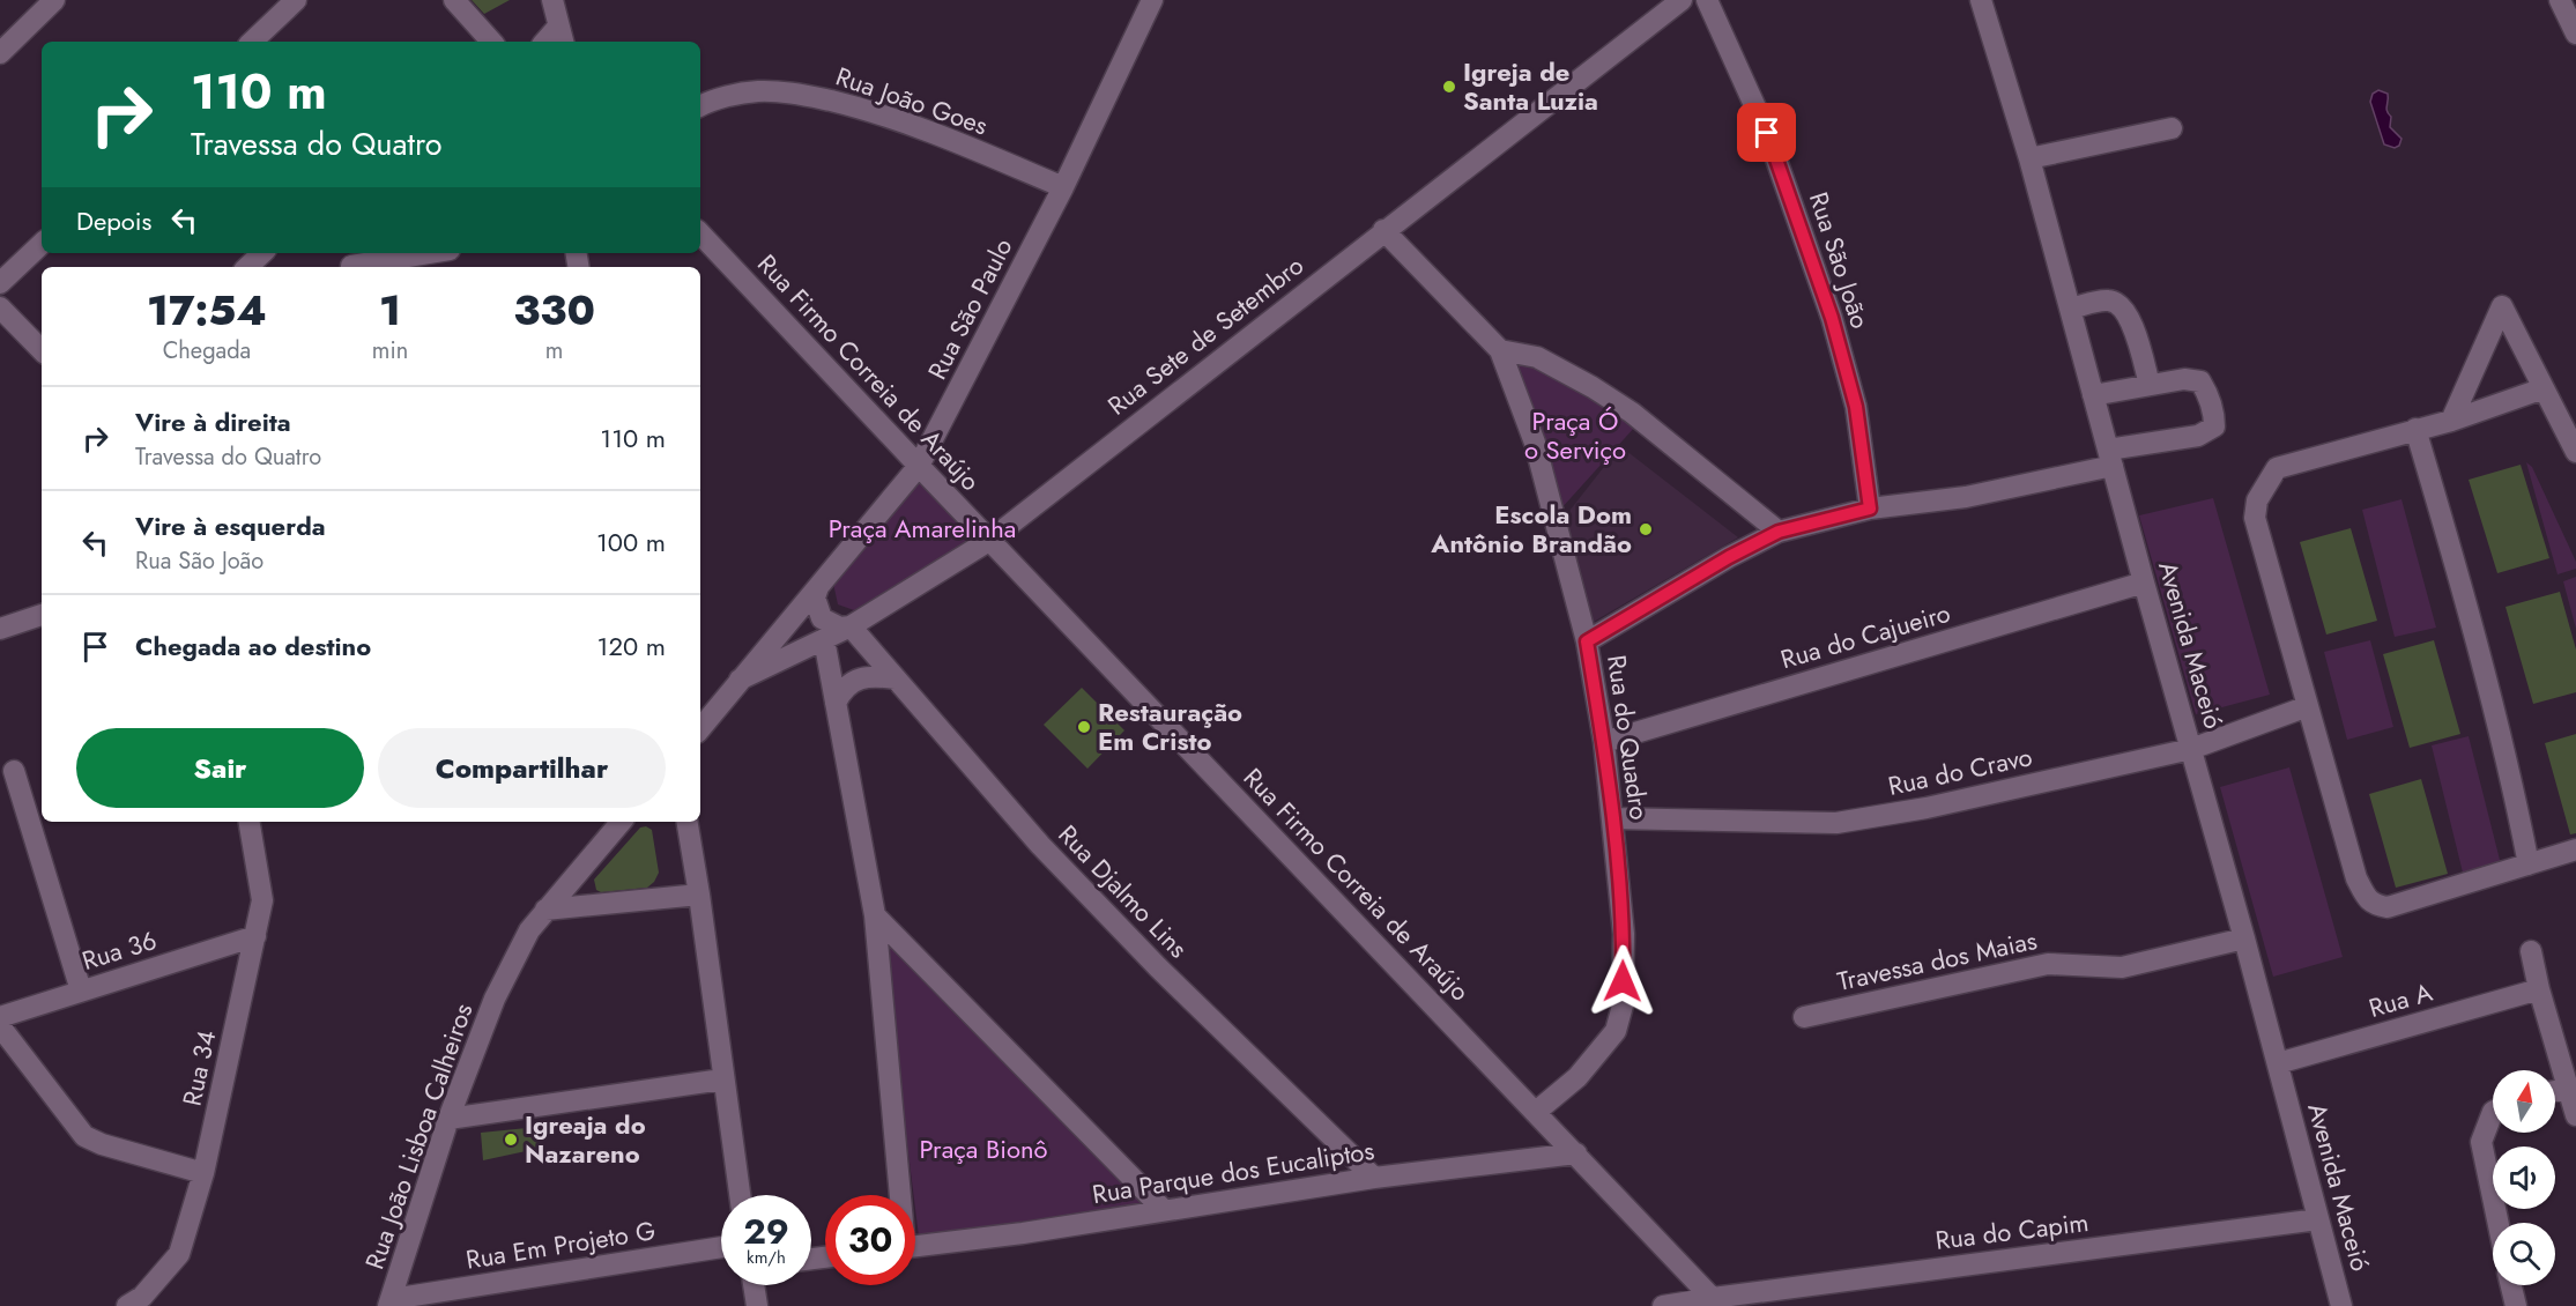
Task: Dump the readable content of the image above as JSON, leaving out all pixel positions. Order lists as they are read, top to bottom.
{
  "streets": {
    "street": [
      "Rua João Goes",
      "Rua São João",
      "Rua São Paulo",
      "Rua Sete de Setembro",
      "Rua Firmo Correia de Araújo",
      "Rua do Cajueiro",
      "Avenida Maceió",
      "Rua do Quadro",
      "Rua do Cravo",
      "Rua Djalmo Lins",
      "Rua 36",
      "Travessa dos Maias",
      "Rua A",
      "Rua 34",
      "Rua João Lisboa Calheiros",
      "Rua Parque dos Eucaliptos",
      "Rua do Capim",
      "Rua Em Projeto G"
    ]
  },
  "crossings": [
    ["Rua João Goes", "Rua São Paulo"],
    ["Rua São Paulo", "Rua Sete de Setembro"],
    ["Rua São Paulo", "Rua Firmo Correia de Araújo"],
    ["Rua Sete de Setembro", "Rua Firmo Correia de Araújo"],
    ["Rua Sete de Setembro", "Rua Djalmo Lins"],
    ["Rua Firmo Correia de Araújo", "Rua do Quadro"],
    ["Rua Firmo Correia de Araújo", "Rua Parque dos Eucaliptos"],
    ["Rua Firmo Correia de Araújo", "Rua do Capim"],
    ["Rua do Cajueiro", "Avenida Maceió"],
    ["Rua do Cajueiro", "Rua do Quadro"],
    ["Avenida Maceió", "Rua do Cravo"],
    ["Avenida Maceió", "Travessa dos Maias"],
    ["Avenida Maceió", "Rua A"],
    ["Avenida Maceió", "Rua do Capim"],
    ["Rua do Quadro", "Rua do Cravo"],
    ["Rua Djalmo Lins", "Rua Parque dos Eucaliptos"],
    ["Rua 36", "Rua 34"],
    ["Rua João Lisboa Calheiros", "Rua Em Projeto G"]
  ],
  "parks": ["Praça Ó o Serviço", "Praça Amarelinha", "Praça Bionô"],
  "places": [
    "Igreja de Santa Luzia",
    "Escola Dom Antônio Brandão",
    "Restauração Em Cristo",
    "Igreaja do Nazareno"
  ],
  "north": "top",
  "page": {
    "turn": ["110 m", "Travessa do Quatro"],
    "then": "Depois",
    "eta": [
      "17:54",
      "Chegada",
      "1",
      "min",
      "330",
      "m"
    ],
    "list": [
      {
        "name": "Vire à direita",
        "note": "Travessa do Quatro",
        "value": "110 m"
      },
      {
        "name": "Vire à esquerda",
        "note": "Rua São João",
        "value": "100 m"
      },
      {
        "name": "Chegada ao destino",
        "value": "120 m"
      }
    ],
    "buttons": ["Sair", "Compartilhar"],
    "speed": "29 km/h",
    "limit": "30"
  }
}
